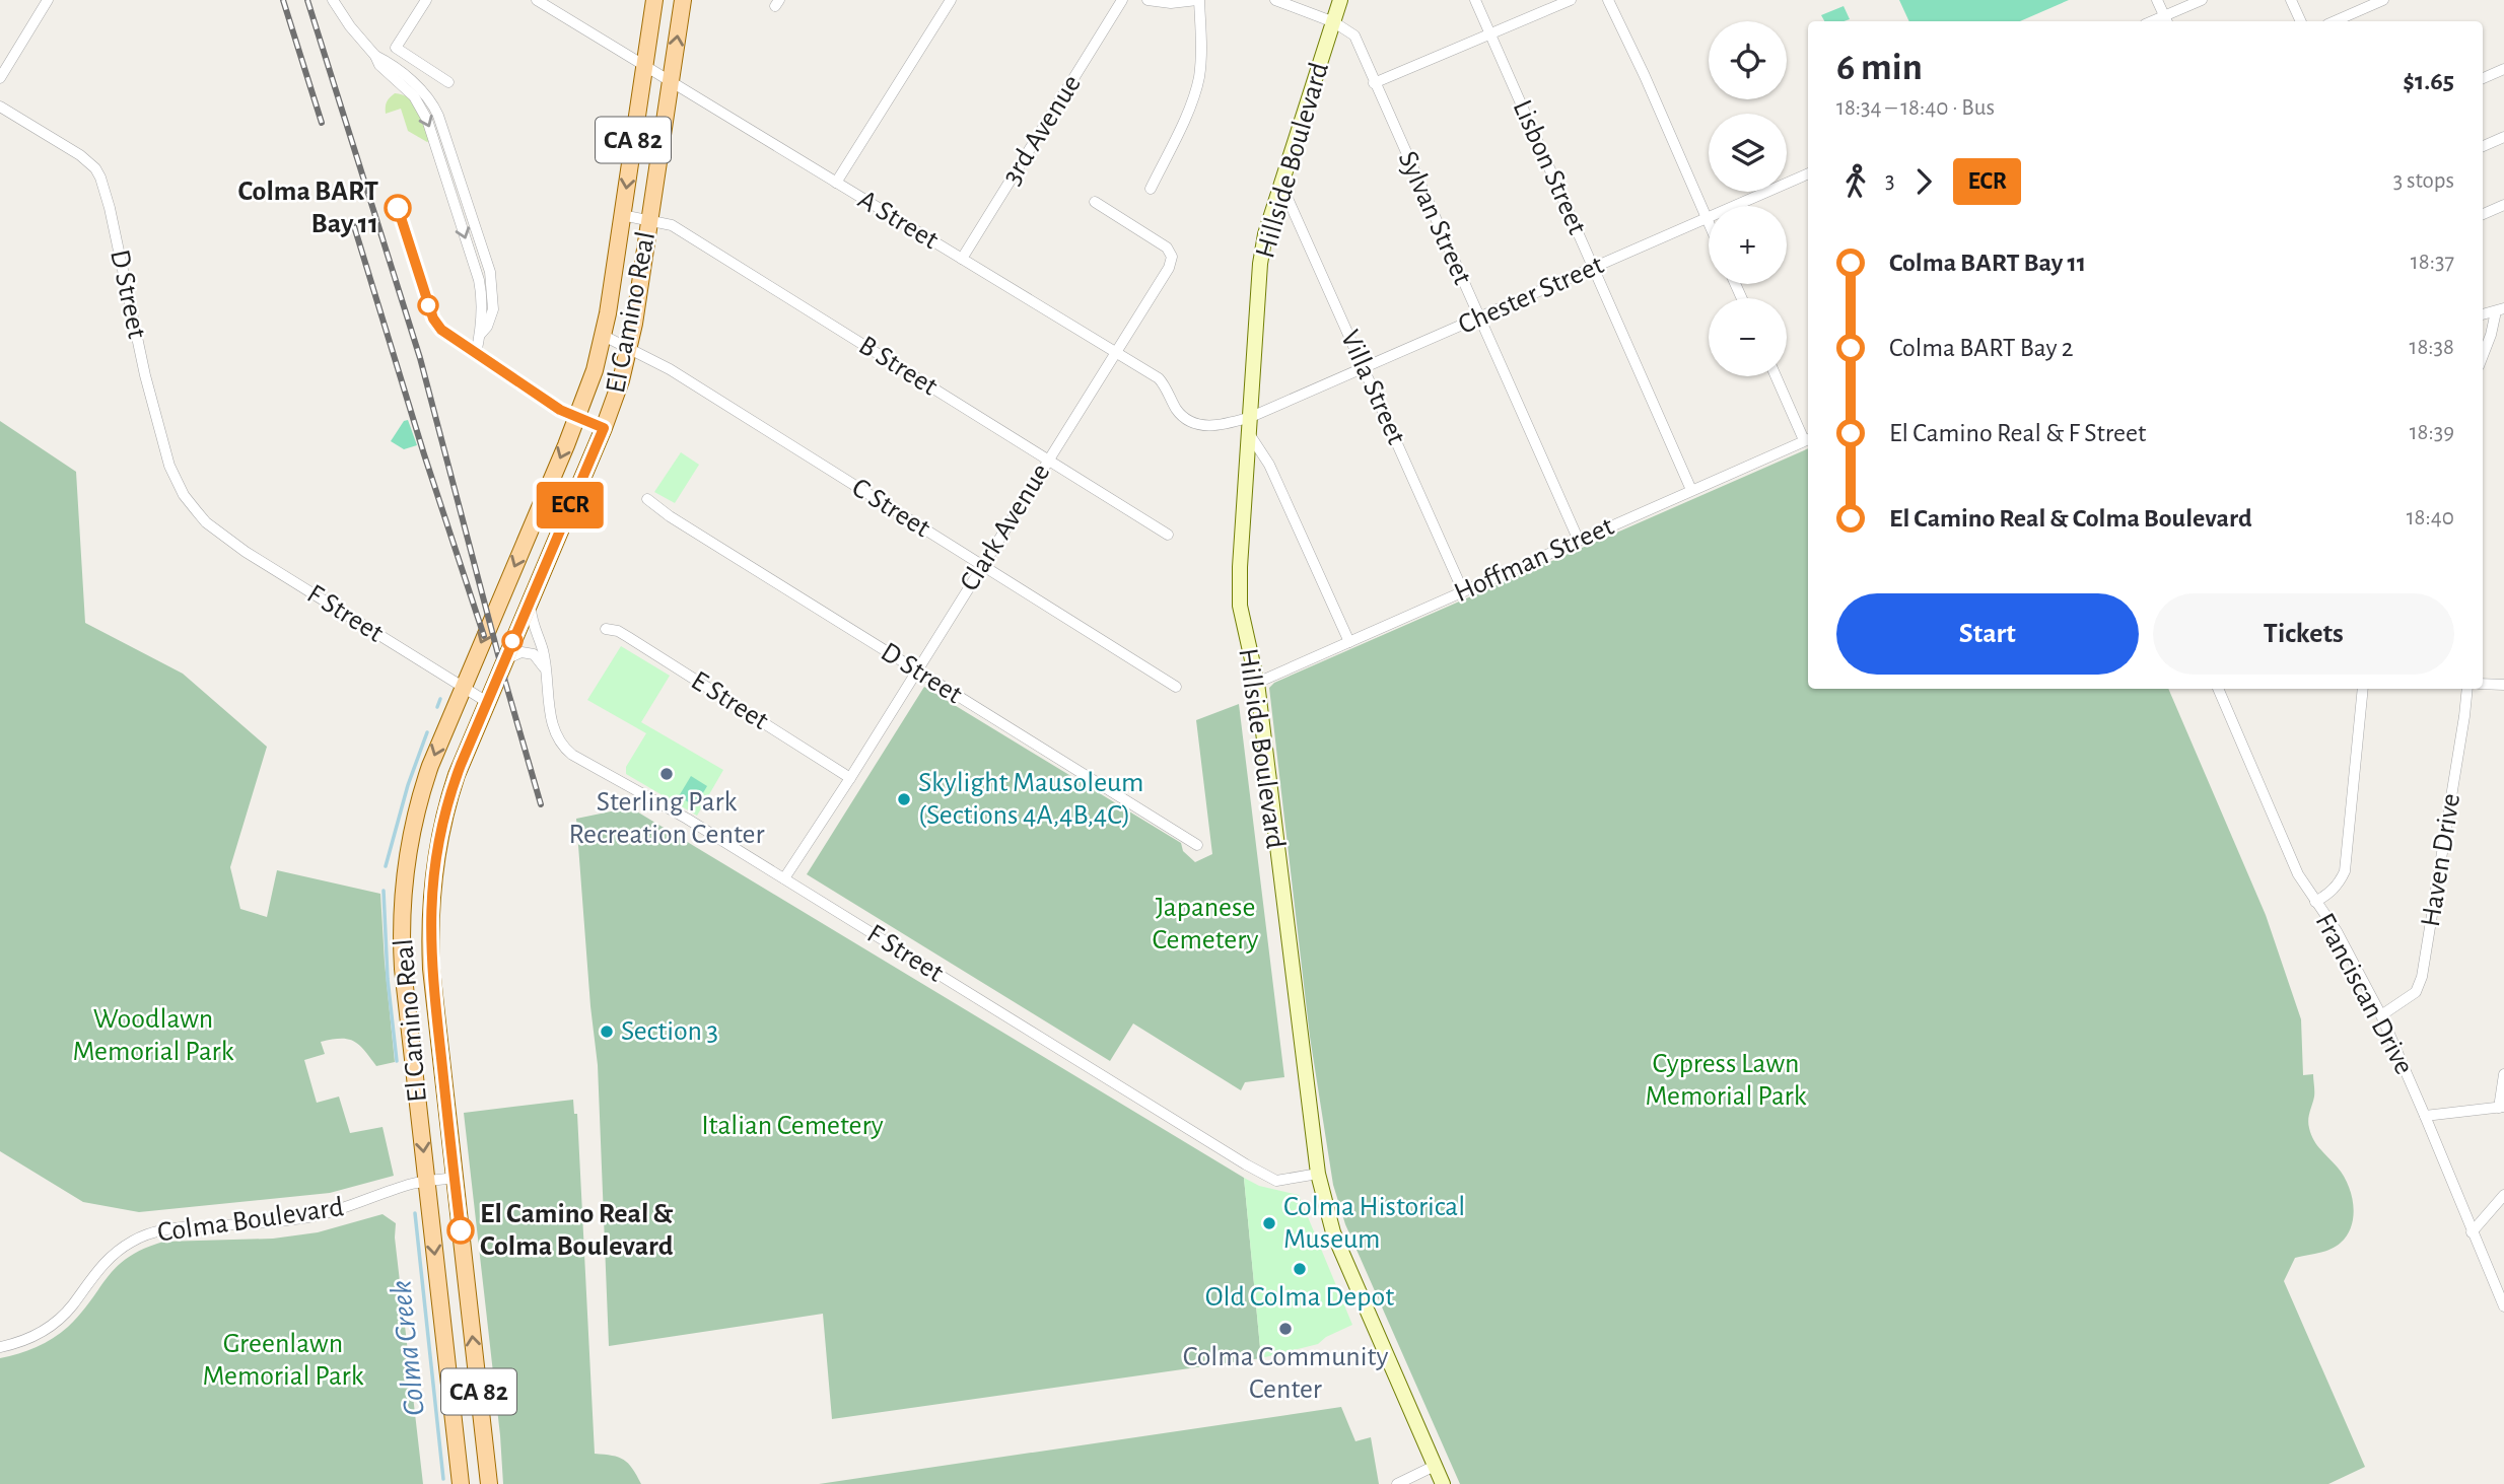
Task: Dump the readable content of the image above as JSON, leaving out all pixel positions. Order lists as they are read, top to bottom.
{
  "streets": {
    "main road": ["CA 82", "Hillside Boulevard", "El Camino Real"],
    "street": [
      "3rd Avenue",
      "Lisbon Street",
      "Sylvan Street",
      "A Street",
      "D Street",
      "Chester Street",
      "B Street",
      "Villa Street",
      "C Street",
      "Clark Avenue",
      "Hoffman Street",
      "F Street",
      "E Street",
      "Haven Drive",
      "Franciscan Drive",
      "Colma Boulevard"
    ]
  },
  "crossings": [
    ["3rd Avenue", "A Street"],
    ["Hillside Boulevard", "Sylvan Street"],
    ["Hillside Boulevard", "A Street"],
    ["Hillside Boulevard", "Chester Street"],
    ["Hillside Boulevard", "Villa Street"],
    ["Hillside Boulevard", "Hoffman Street"],
    ["Hillside Boulevard", "F Street"],
    ["Lisbon Street", "Chester Street"],
    ["Lisbon Street", "Hoffman Street"],
    ["Sylvan Street", "Chester Street"],
    ["Sylvan Street", "Hoffman Street"],
    ["A Street", "Chester Street"],
    ["A Street", "El Camino Real"],
    ["A Street", "Clark Avenue"],
    ["D Street", "Clark Avenue"],
    ["D Street", "F Street"],
    ["Chester Street", "Villa Street"],
    ["El Camino Real", "B Street"],
    ["El Camino Real", "C Street"],
    ["El Camino Real", "F Street"],
    ["El Camino Real", "Colma Boulevard"],
    ["B Street", "Clark Avenue"],
    ["Villa Street", "Hoffman Street"],
    ["C Street", "Clark Avenue"],
    ["Clark Avenue", "F Street"],
    ["Clark Avenue", "E Street"],
    ["Haven Drive", "Franciscan Drive"]
  ],
  "water": ["Colma Creek"],
  "parks": [
    "Japanese Cemetery",
    "Woodlawn Memorial Park",
    "Cypress Lawn Memorial Park",
    "Italian Cemetery",
    "Greenlawn Memorial Park"
  ],
  "places": [
    "Colma BART Bay 11",
    "Sterling Park Recreation Center",
    "Skylight Mausoleum (Sections 4A,4B,4C)",
    "Section 3",
    "Colma Historical Museum",
    "El Camino Real & Colma Boulevard",
    "Old Colma Depot",
    "Colma Community Center"
  ],
  "lines": ["bus line ECR"],
  "page": {
    "on_map": "ECR",
    "map_buttons": ["+", "−"],
    "heading": ["6 min", "18:34 – 18:40 · Bus", "$1.65"],
    "legs": ["3", "ECR", "3 stops"],
    "list": [
      {
        "name": "Colma BART Bay 11",
        "value": "18:37"
      },
      {
        "name": "Colma BART Bay 2",
        "value": "18:38"
      },
      {
        "name": "El Camino Real & F Street",
        "value": "18:39"
      },
      {
        "name": "El Camino Real & Colma Boulevard",
        "value": "18:40"
      }
    ],
    "buttons": ["Start", "Tickets"]
  }
}
